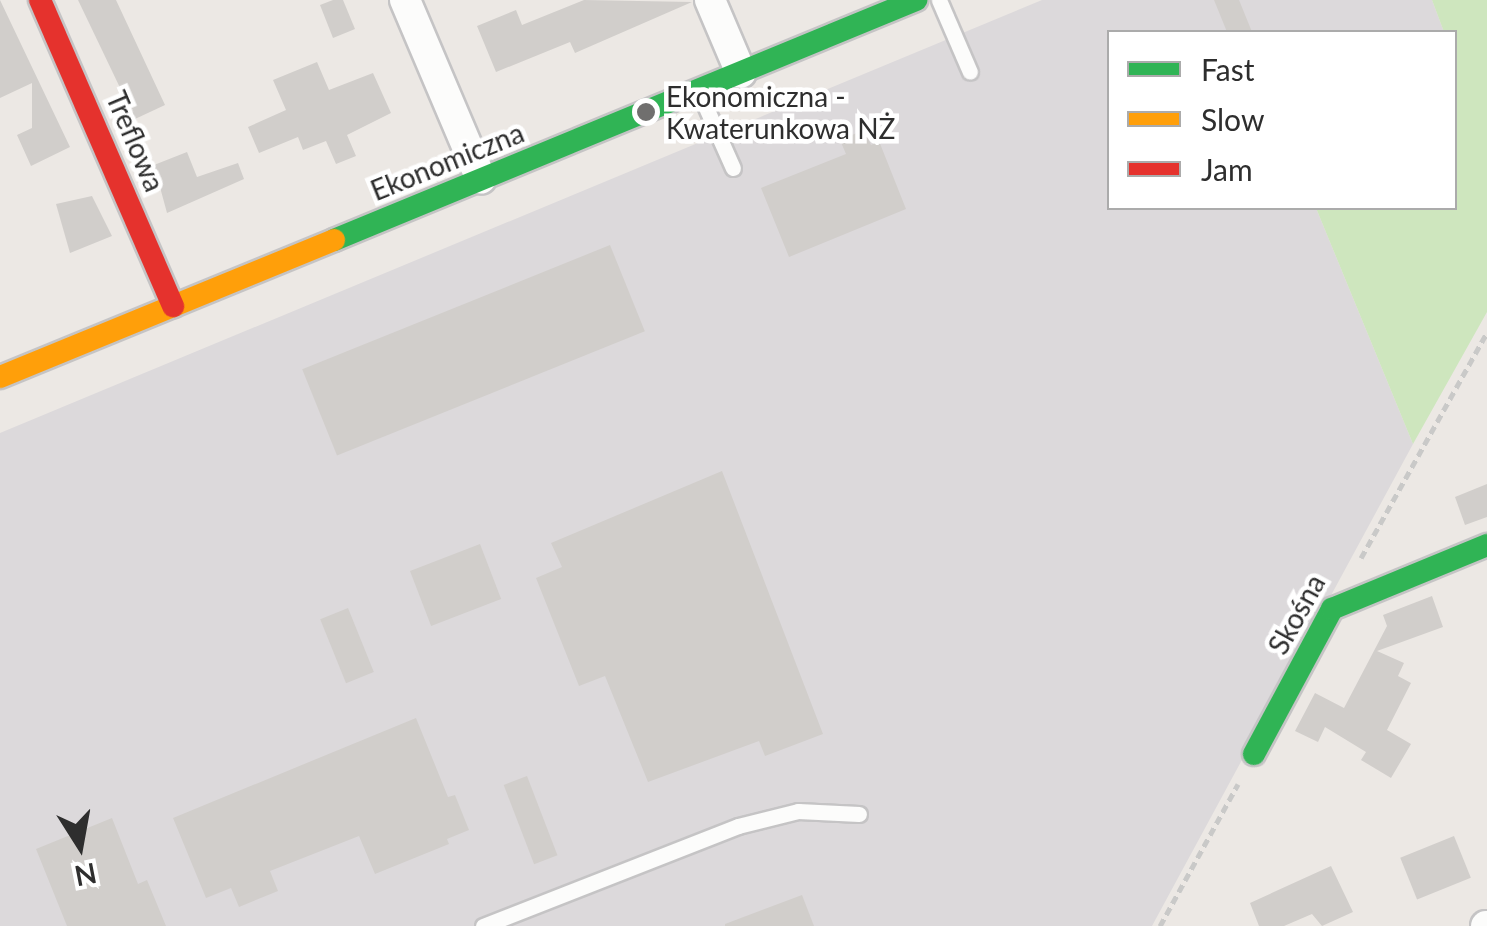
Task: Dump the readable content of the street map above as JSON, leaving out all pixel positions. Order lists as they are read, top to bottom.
{
  "streets": {
    "street": ["Treflowa", "Ekonomiczna", "Skośna"]
  },
  "crossings": [
    ["Treflowa", "Ekonomiczna"]
  ],
  "places": ["Ekonomiczna - Kwaterunkowa NŻ"],
  "legend": ["Fast", "Slow", "Jam"],
  "north": "bottom"
}
